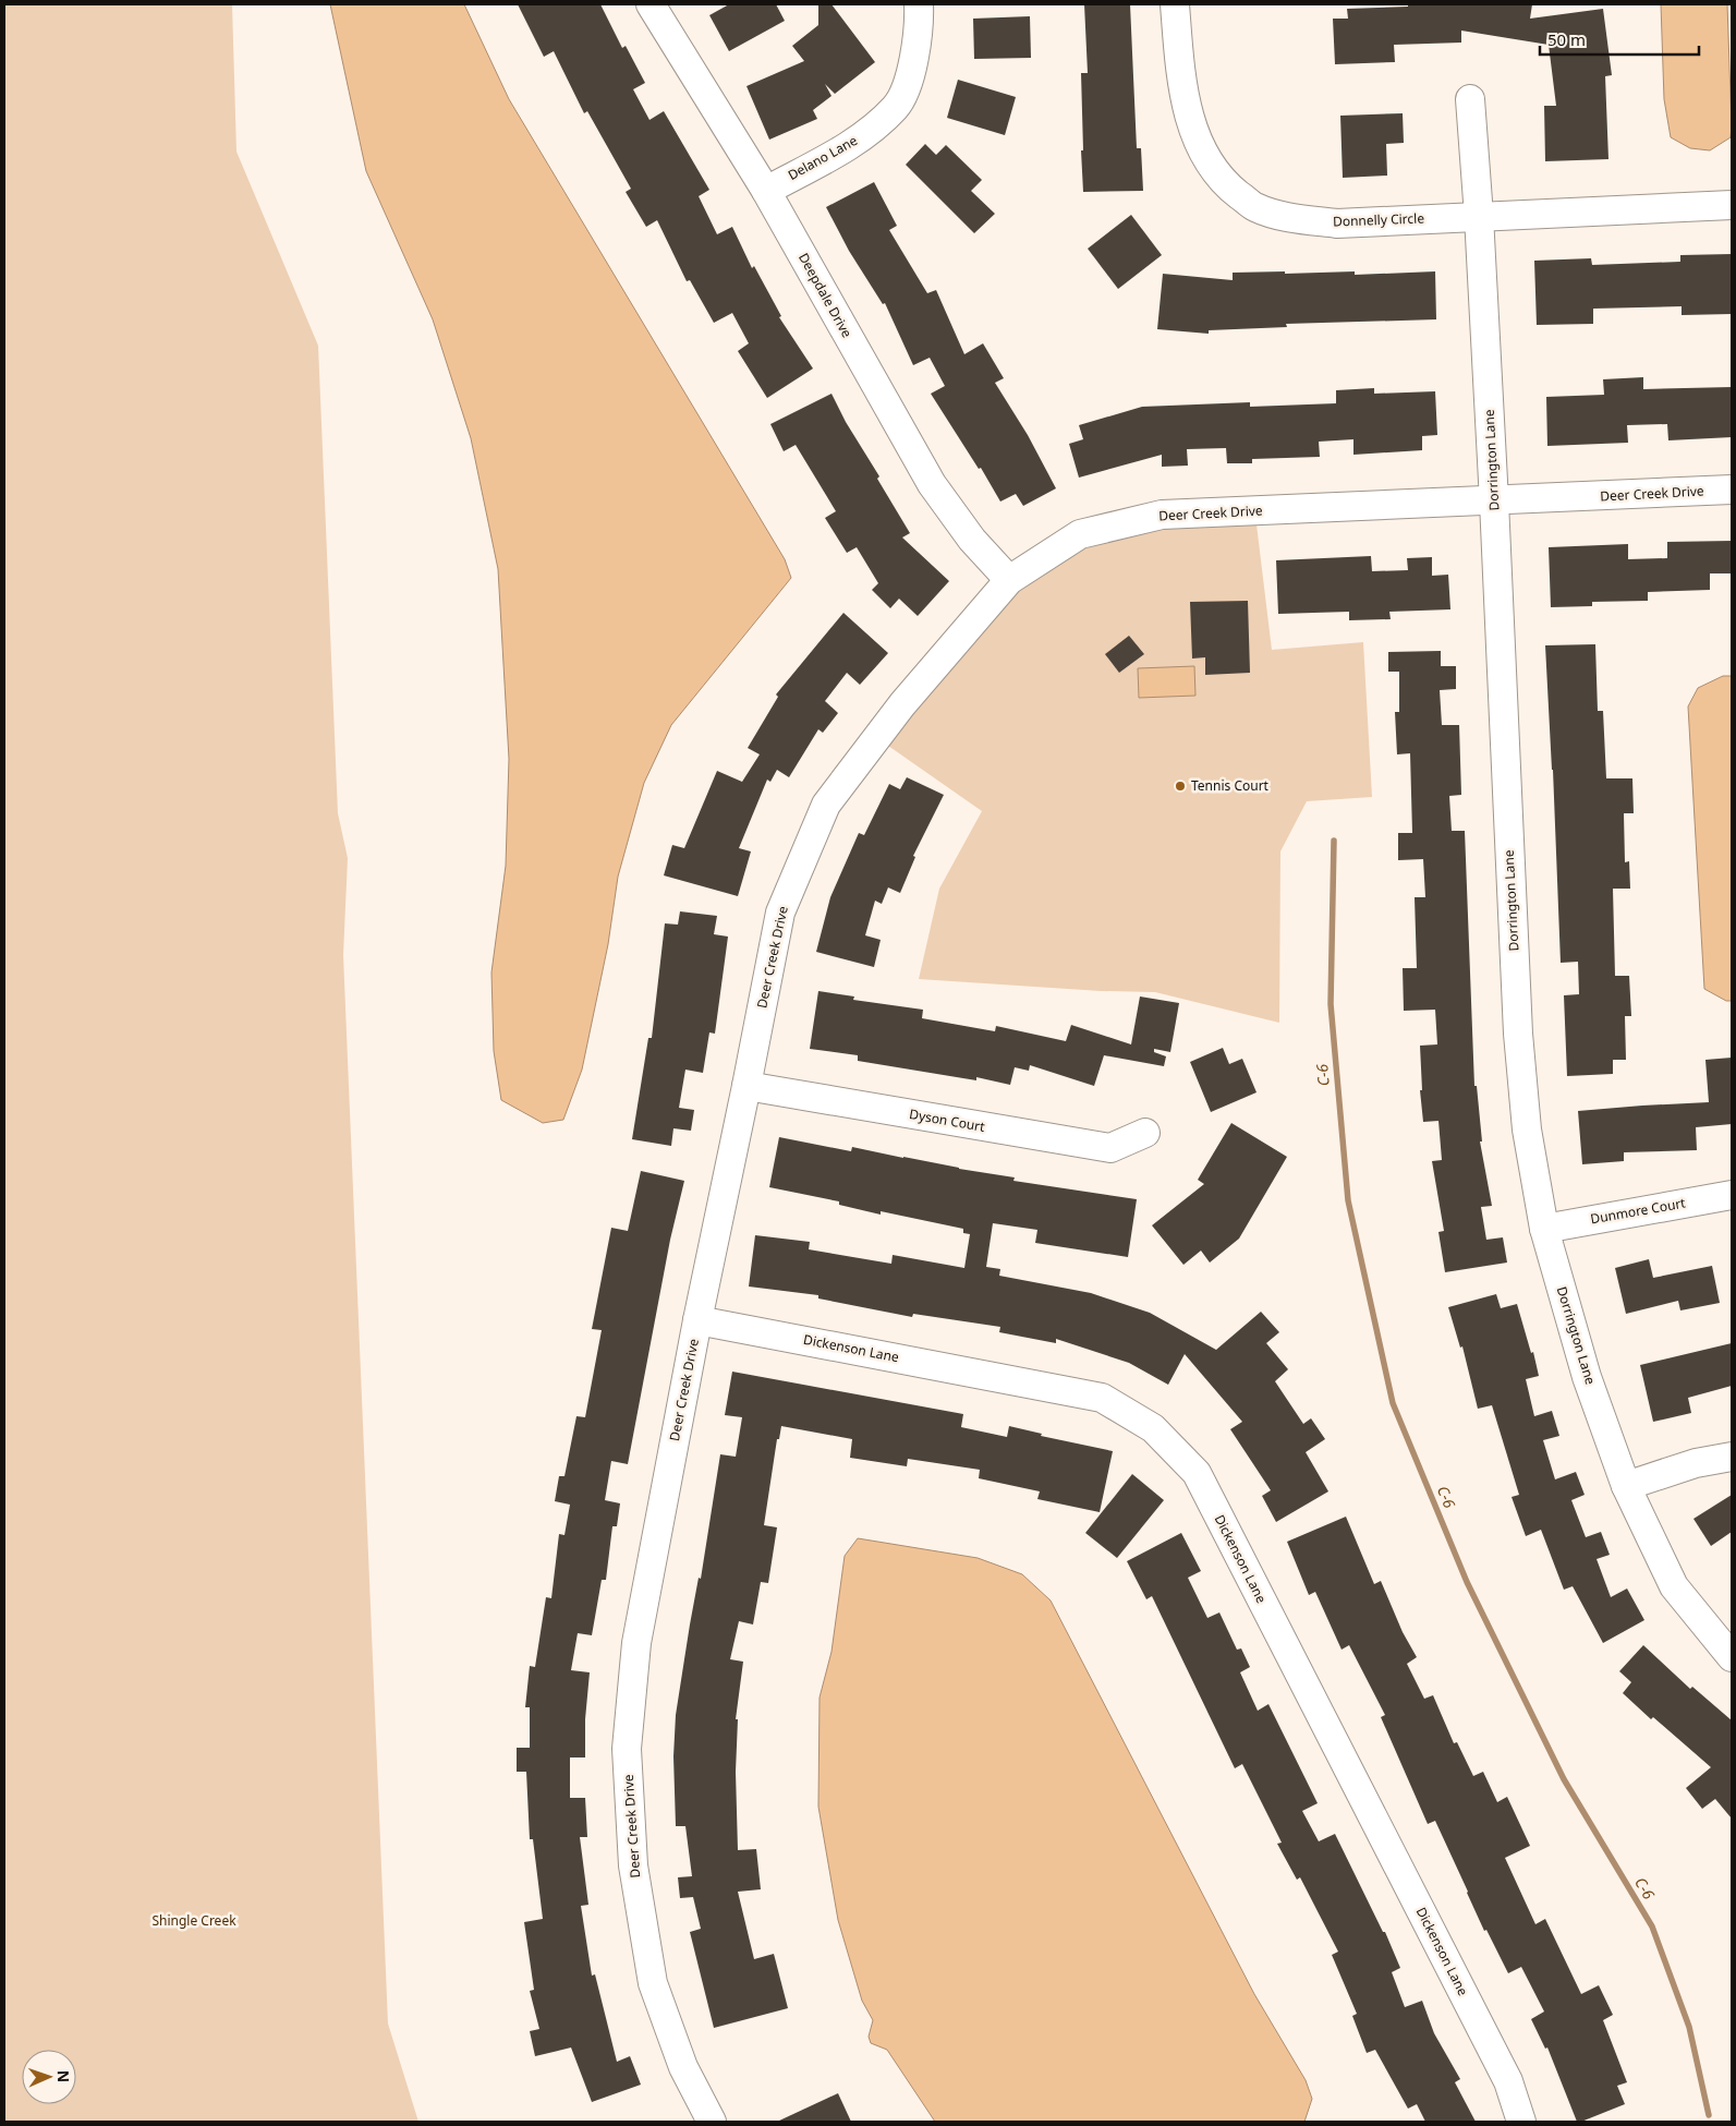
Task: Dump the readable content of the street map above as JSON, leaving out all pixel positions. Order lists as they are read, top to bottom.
{
  "streets": {
    "street": [
      "Delano Lane",
      "Donnelly Circle",
      "Deepdale Drive",
      "Dorrington Lane",
      "Deer Creek Drive",
      "Dyson Court",
      "Dunmore Court",
      "Dickenson Lane"
    ]
  },
  "crossings": [
    ["Delano Lane", "Deepdale Drive"],
    ["Donnelly Circle", "Dorrington Lane"],
    ["Deepdale Drive", "Deer Creek Drive"],
    ["Dorrington Lane", "Deer Creek Drive"],
    ["Dorrington Lane", "Dunmore Court"],
    ["Deer Creek Drive", "Dyson Court"],
    ["Deer Creek Drive", "Dickenson Lane"]
  ],
  "water": ["C-6"],
  "parks": ["Shingle Creek"],
  "places": ["Tennis Court"],
  "scale_bar": "50 m",
  "north": "right"
}
